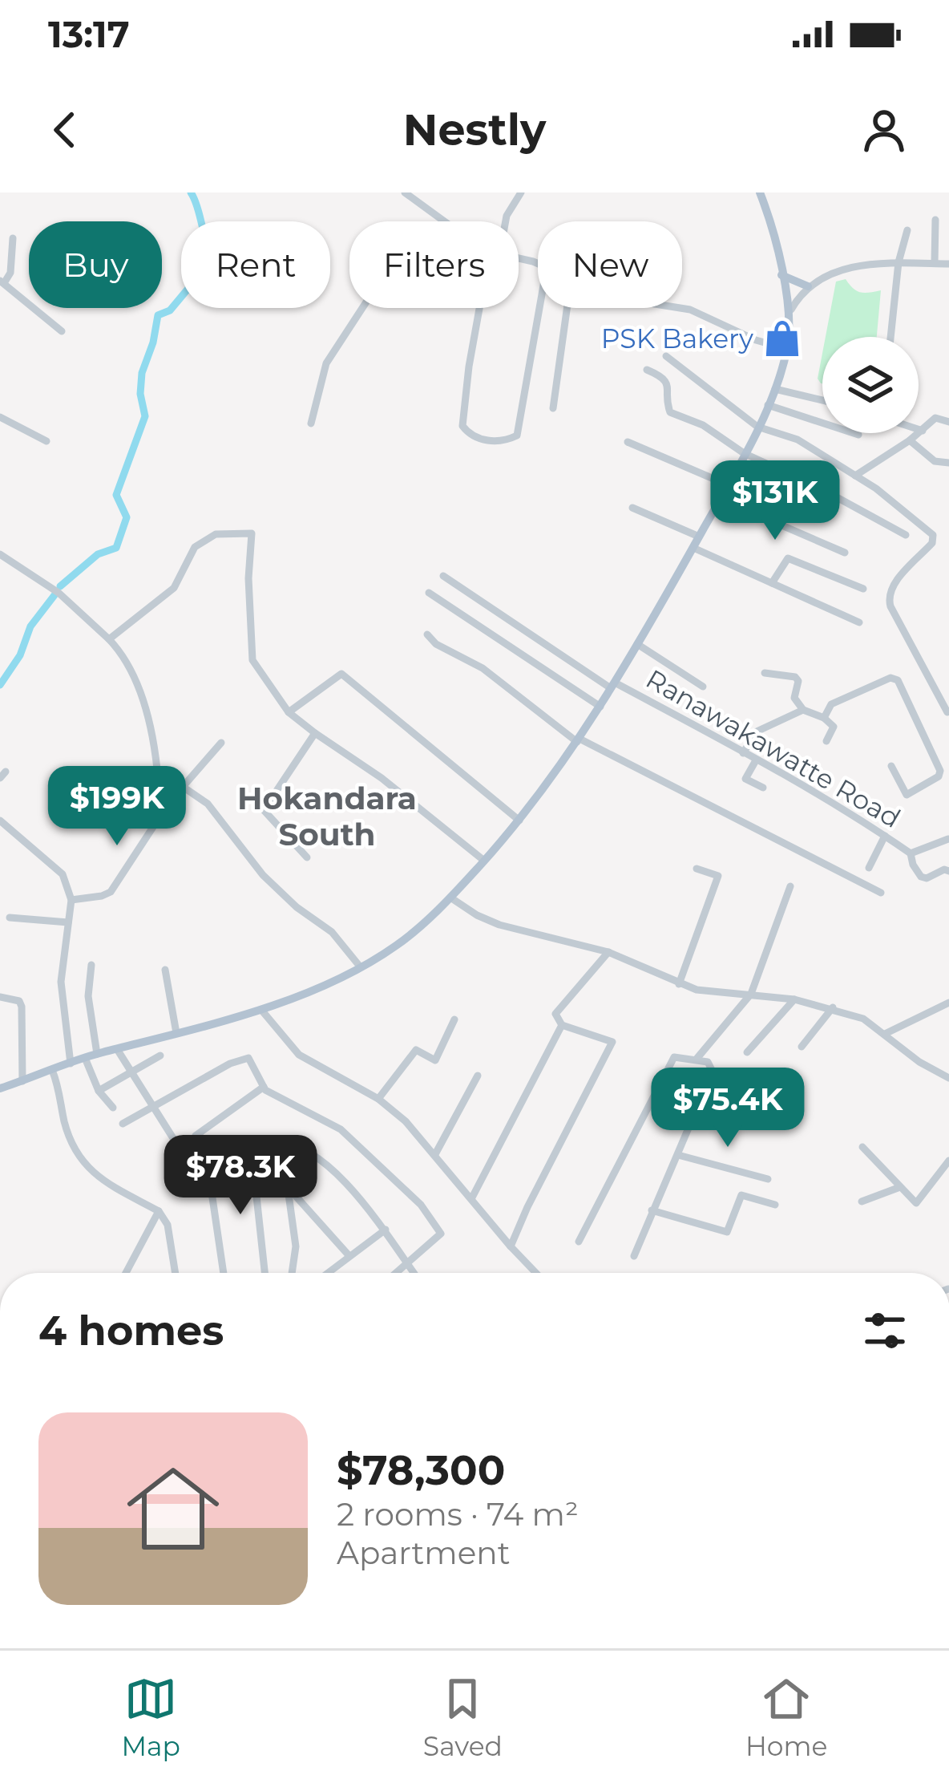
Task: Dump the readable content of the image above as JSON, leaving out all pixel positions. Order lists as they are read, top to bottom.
{
  "streets": {
    "street": ["Ranawakawatte Road"]
  },
  "districts": ["Hokandara South"],
  "places": {
    "shop": ["PSK Bakery"]
  },
  "page": {
    "status": "13:17",
    "header": "Nestly",
    "chip": [
      "Buy",
      "Rent",
      "Filters",
      "New"
    ],
    "price": [
      "$131K",
      "$199K",
      "$75.4K",
      "$78.3K"
    ],
    "heading": "4 homes",
    "list": [
      {
        "name": "$78,300",
        "note": "2 rooms · 74 m² · Apartment"
      }
    ],
    "tabs": ["Map", "Saved", "Home"]
  }
}
